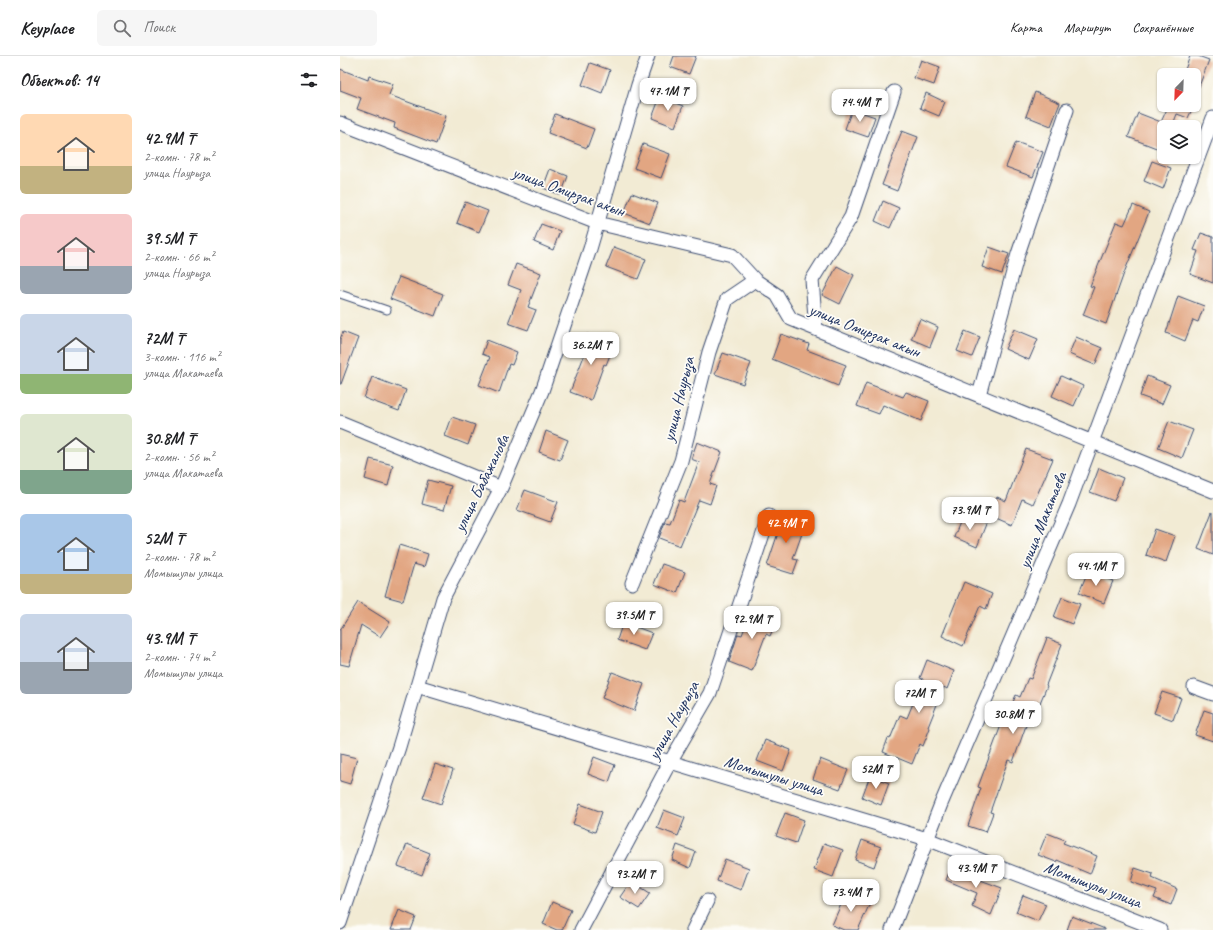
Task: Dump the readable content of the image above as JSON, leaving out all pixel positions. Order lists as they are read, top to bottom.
{
  "streets": {
    "street": [
      "улица Омирзак акын",
      "улица Наурыза",
      "улица Бабажанова",
      "улица Макатаева",
      "Момышулы улица"
    ]
  },
  "crossings": [
    ["улица Омирзак акын", "улица Наурыза"],
    ["улица Омирзак акын", "улица Бабажанова"],
    ["улица Омирзак акын", "улица Макатаева"],
    ["улица Наурыза", "Момышулы улица"],
    ["улица Бабажанова", "Момышулы улица"],
    ["улица Макатаева", "Момышулы улица"]
  ],
  "north": "bottom left",
  "page": {
    "header": "Keyplace",
    "search": "Поиск",
    "nav": ["Карта", "Маршрут", "Сохранённые"],
    "heading": "Объектов: 14",
    "price": [
      "47.1M ₸",
      "74.4M ₸",
      "36.2M ₸",
      "73.9M ₸",
      "42.9M ₸",
      "44.1M ₸",
      "39.5M ₸",
      "92.9M ₸",
      "72M ₸",
      "30.8M ₸",
      "52M ₸",
      "43.9M ₸",
      "93.2M ₸",
      "73.4M ₸"
    ],
    "list": [
      {
        "name": "42.9M ₸",
        "note": "2-комн. · 78 m² · улица Наурыза"
      },
      {
        "name": "39.5M ₸",
        "note": "2-комн. · 66 m² · улица Наурыза"
      },
      {
        "name": "72M ₸",
        "note": "3-комн. · 116 m² · улица Макатаева"
      },
      {
        "name": "30.8M ₸",
        "note": "2-комн. · 56 m² · улица Макатаева"
      },
      {
        "name": "52M ₸",
        "note": "2-комн. · 78 m² · Момышулы улица"
      },
      {
        "name": "43.9M ₸",
        "note": "2-комн. · 74 m² · Момышулы улица"
      }
    ]
  }
}
